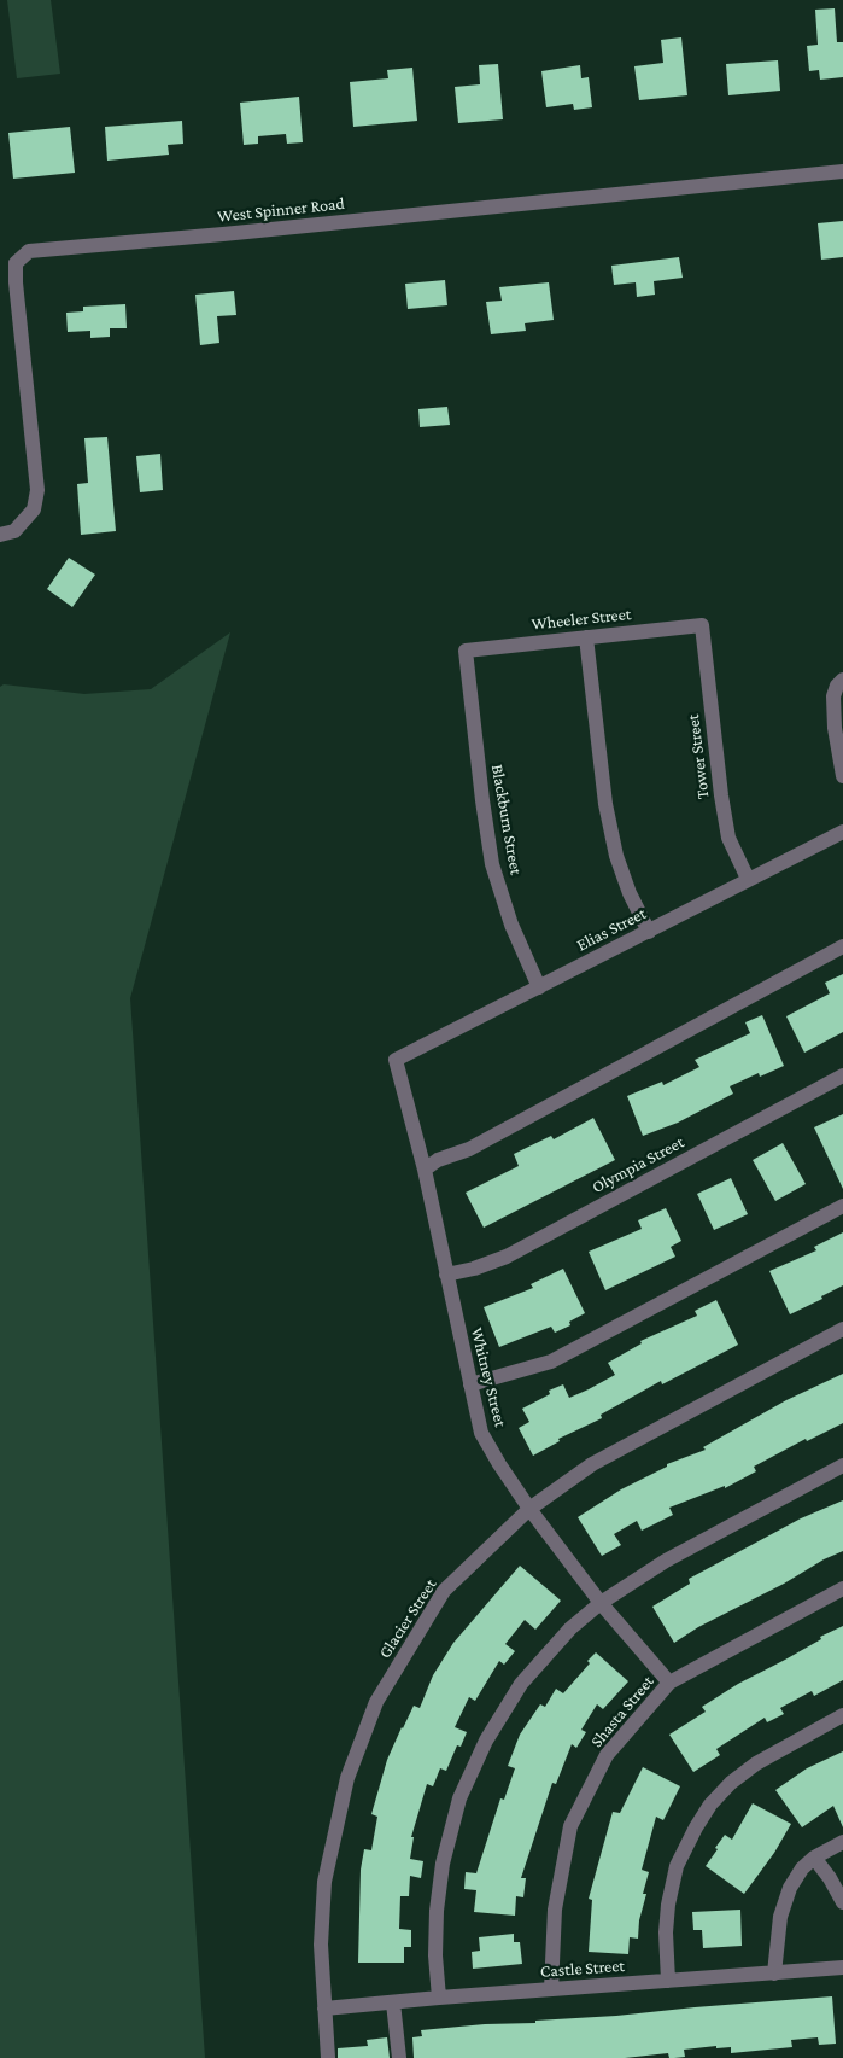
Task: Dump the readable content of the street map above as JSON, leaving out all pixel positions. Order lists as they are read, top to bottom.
{
  "streets": {
    "street": [
      "West Spinner Road",
      "Wheeler Street",
      "Tower Street",
      "Blackburn Street",
      "Elias Street",
      "Olympia Street",
      "Whitney Street",
      "Glacier Street",
      "Shasta Street",
      "Castle Street"
    ]
  },
  "crossings": [
    ["Wheeler Street", "Tower Street"],
    ["Wheeler Street", "Blackburn Street"],
    ["Tower Street", "Elias Street"],
    ["Blackburn Street", "Elias Street"],
    ["Elias Street", "Whitney Street"],
    ["Olympia Street", "Whitney Street"],
    ["Whitney Street", "Glacier Street"],
    ["Whitney Street", "Shasta Street"],
    ["Glacier Street", "Castle Street"],
    ["Shasta Street", "Castle Street"]
  ]
}
